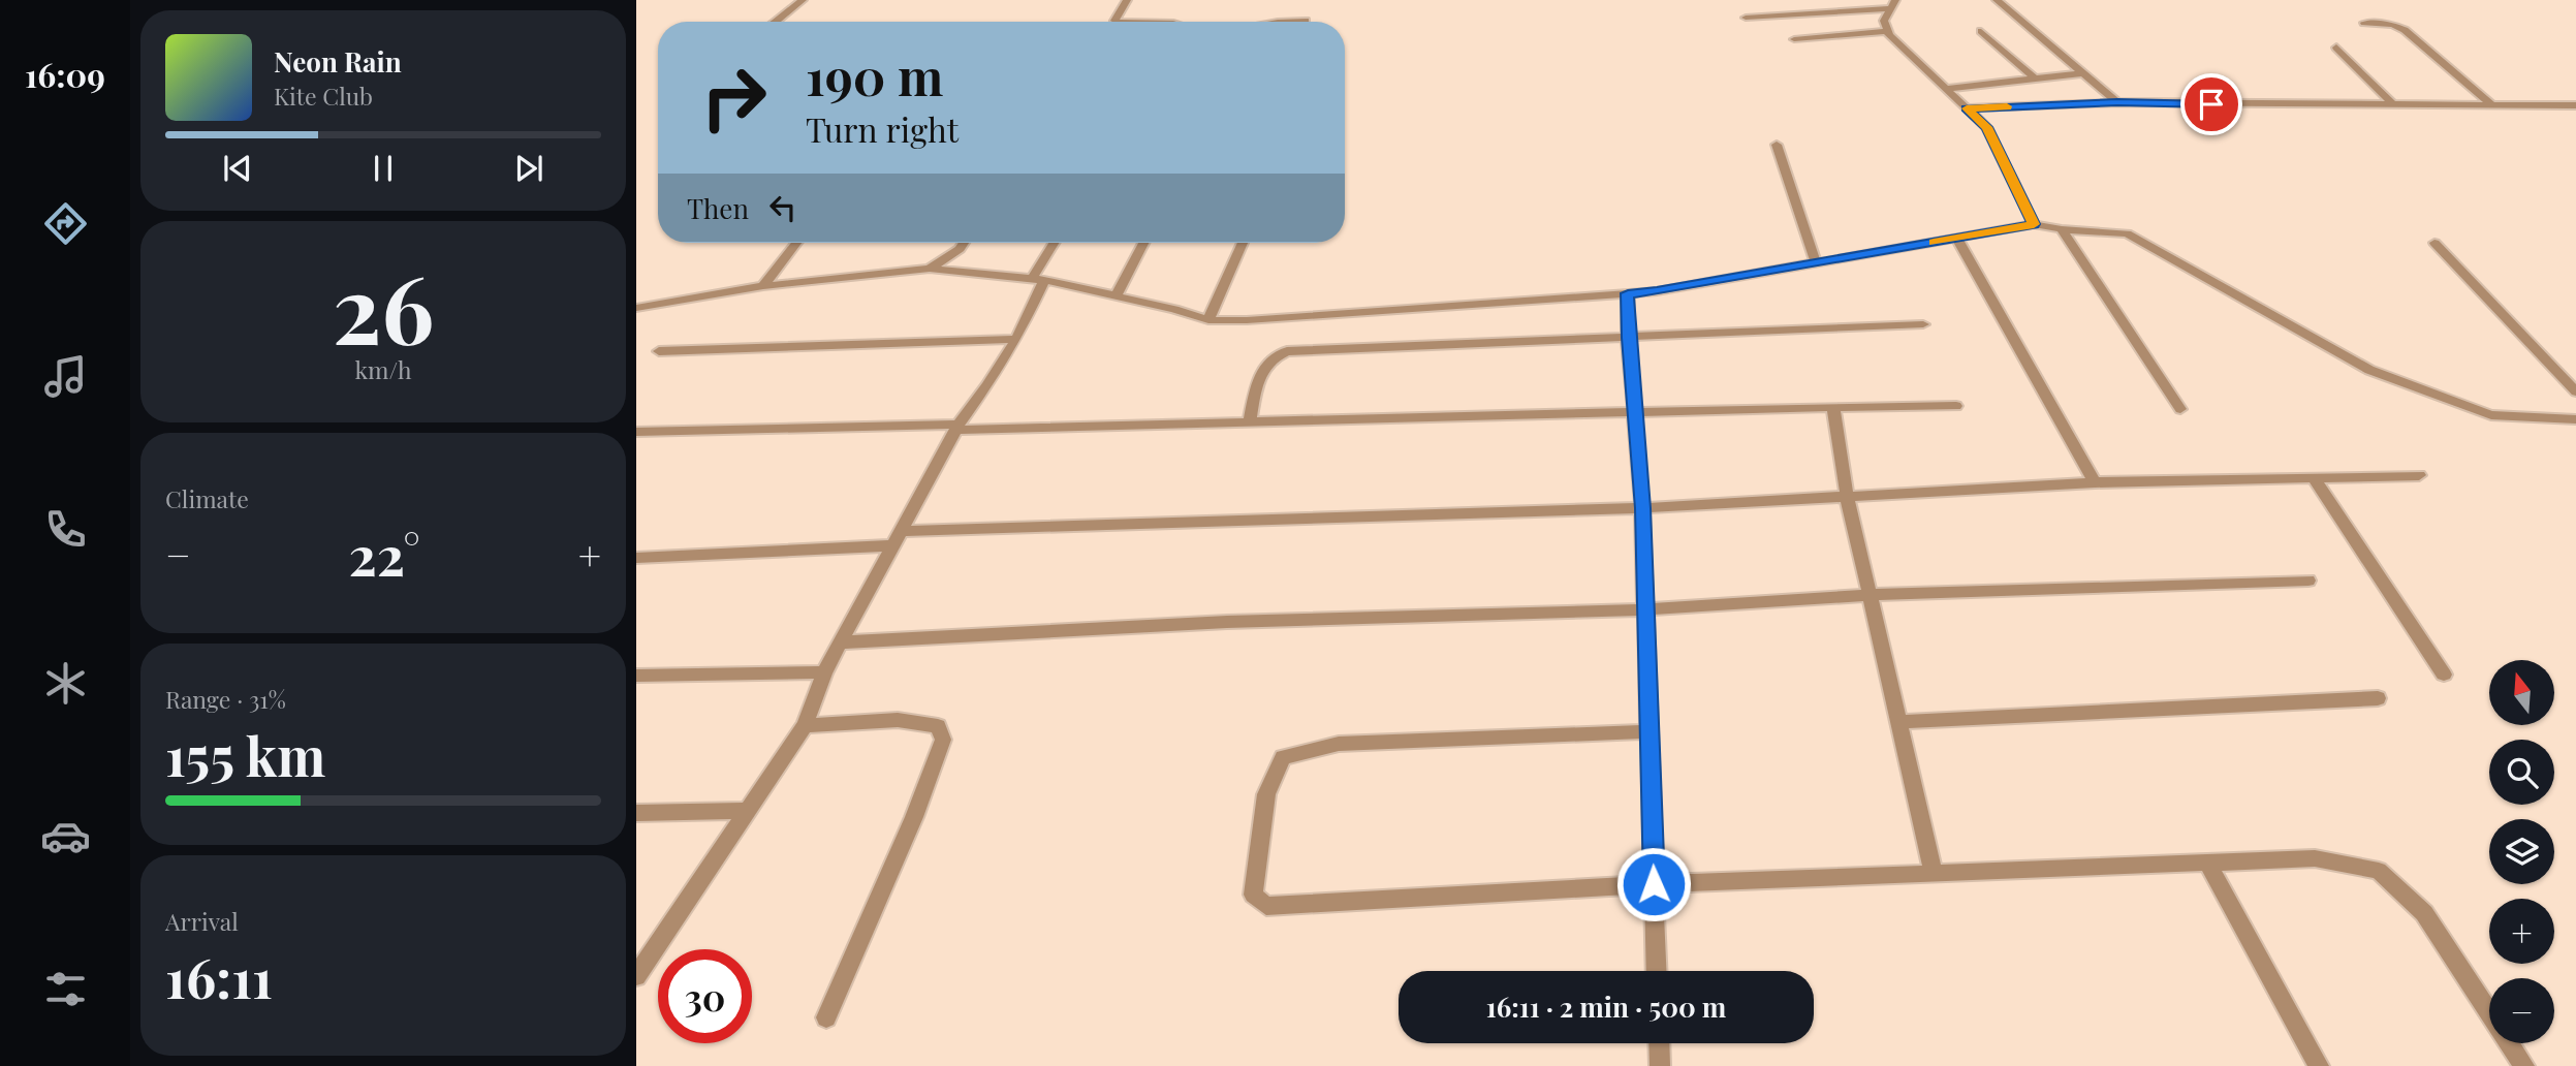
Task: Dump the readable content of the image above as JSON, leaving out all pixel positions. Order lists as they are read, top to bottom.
{
  "north": "top",
  "page": {
    "tabs": "16:09",
    "turn": ["190 m", "Turn right"],
    "song": ["Neon Rain", "Kite Club"],
    "then": "Then",
    "tile": [
      ["26", "km/h"],
      "Climate",
      ["Range · 31%", "155 km"],
      ["Arrival", "16:11"]
    ],
    "heat": ["−", "22°", "+"],
    "map_buttons": ["+", "−"],
    "limit": "30",
    "trip": "16:11 · 2 min · 500 m"
  }
}
